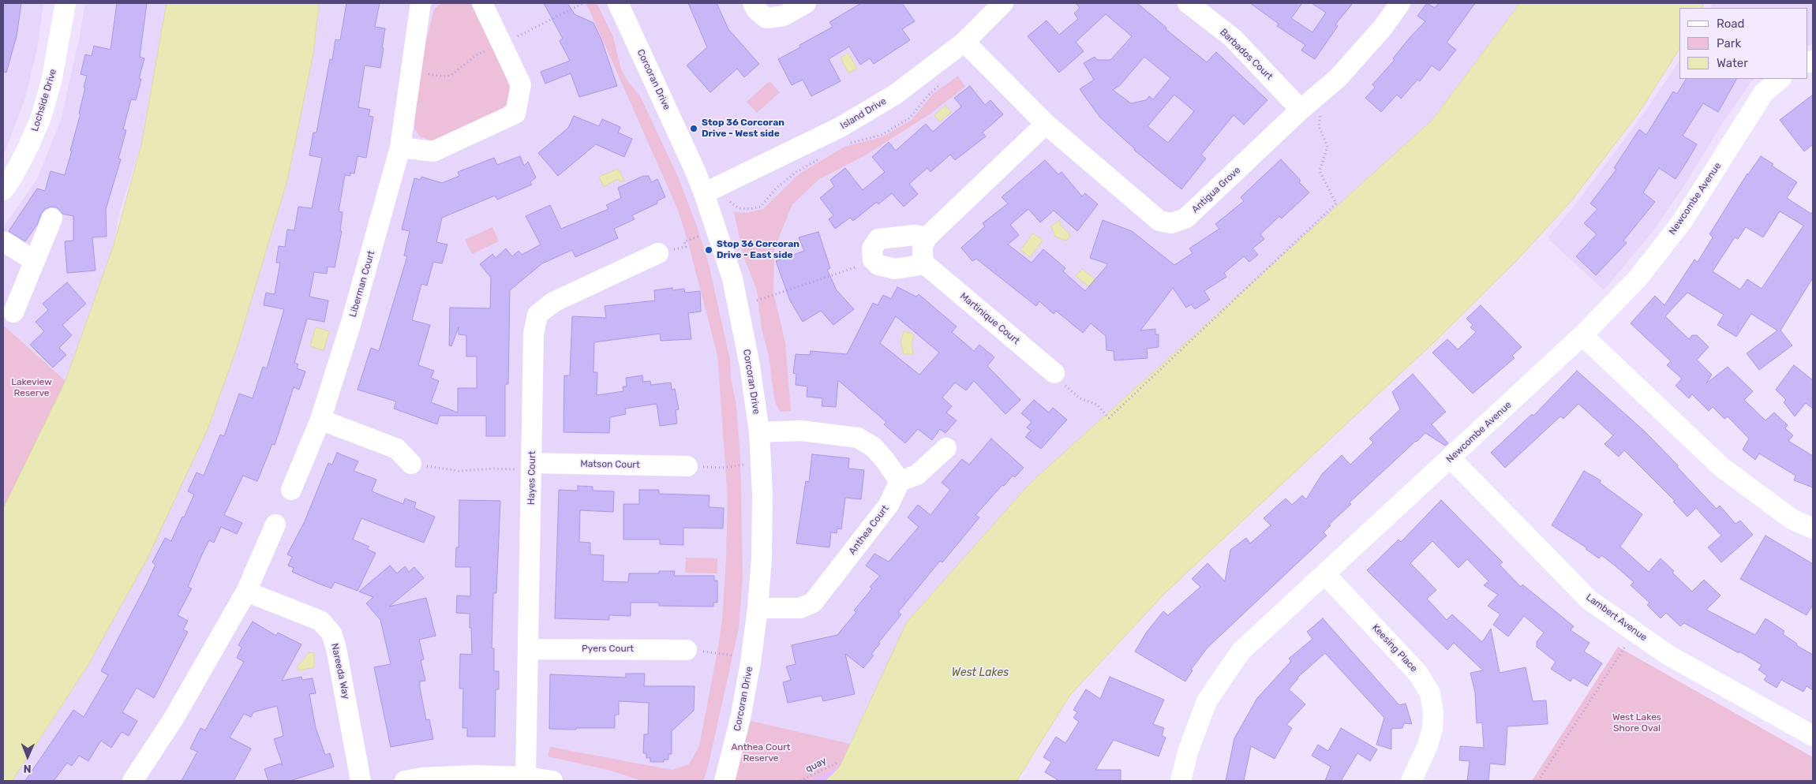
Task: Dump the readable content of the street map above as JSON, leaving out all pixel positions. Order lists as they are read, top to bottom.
{
  "streets": {
    "street": [
      "Barbados Court",
      "Corcoran Drive",
      "Lochside Drive",
      "Island Drive",
      "Antigua Grove",
      "Newcombe Avenue",
      "Liberman Court",
      "Martinique Court",
      "Matson Court",
      "Hayes Court",
      "Anthea Court",
      "Lambert Avenue",
      "Keesing Place",
      "Pyers Court",
      "Nareeda Way"
    ],
    "path": ["quay"]
  },
  "crossings": [
    ["Barbados Court", "Antigua Grove"],
    ["Corcoran Drive", "Island Drive"],
    ["Corcoran Drive", "Anthea Court"],
    ["Island Drive", "Antigua Grove"],
    ["Newcombe Avenue", "Lambert Avenue"],
    ["Newcombe Avenue", "Keesing Place"],
    ["Matson Court", "Hayes Court"],
    ["Hayes Court", "Pyers Court"]
  ],
  "water": ["West Lakes"],
  "parks": ["Lakeview Reserve", "West Lakes Shore Oval", "Anthea Court Reserve"],
  "places": ["Stop 36 Corcoran Drive - West side", "Stop 36 Corcoran Drive - East side"],
  "legend": ["Road", "Park", "Water"],
  "north": "bottom"
}
